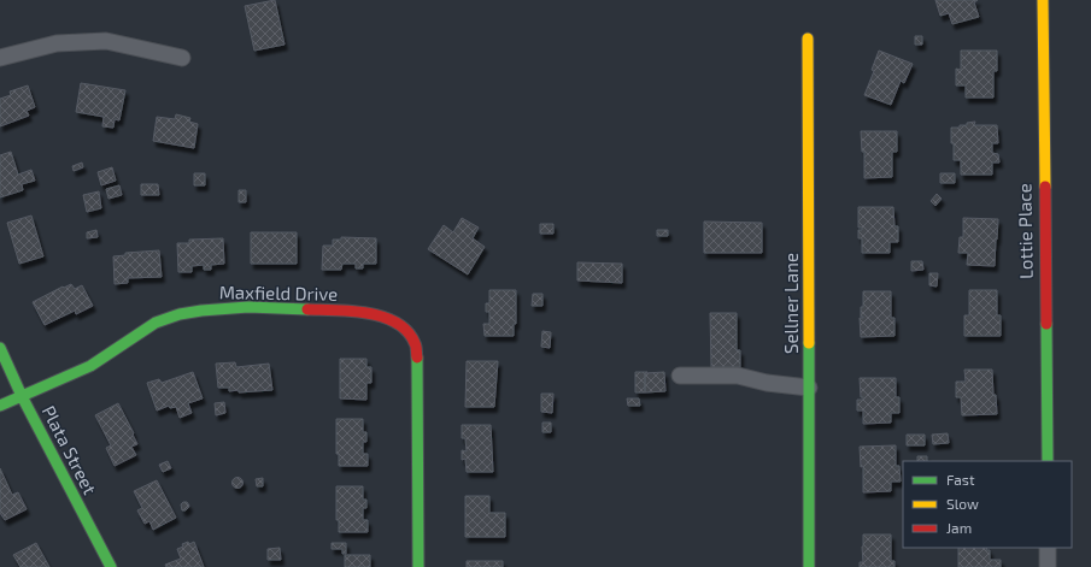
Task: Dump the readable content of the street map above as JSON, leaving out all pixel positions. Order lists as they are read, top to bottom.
{
  "streets": {
    "street": [
      "Lottie Place",
      "Maxfield Drive",
      "Sellner Lane",
      "Plata Street"
    ]
  },
  "crossings": [
    ["Maxfield Drive", "Plata Street"]
  ],
  "legend": ["Fast", "Slow", "Jam"]
}
